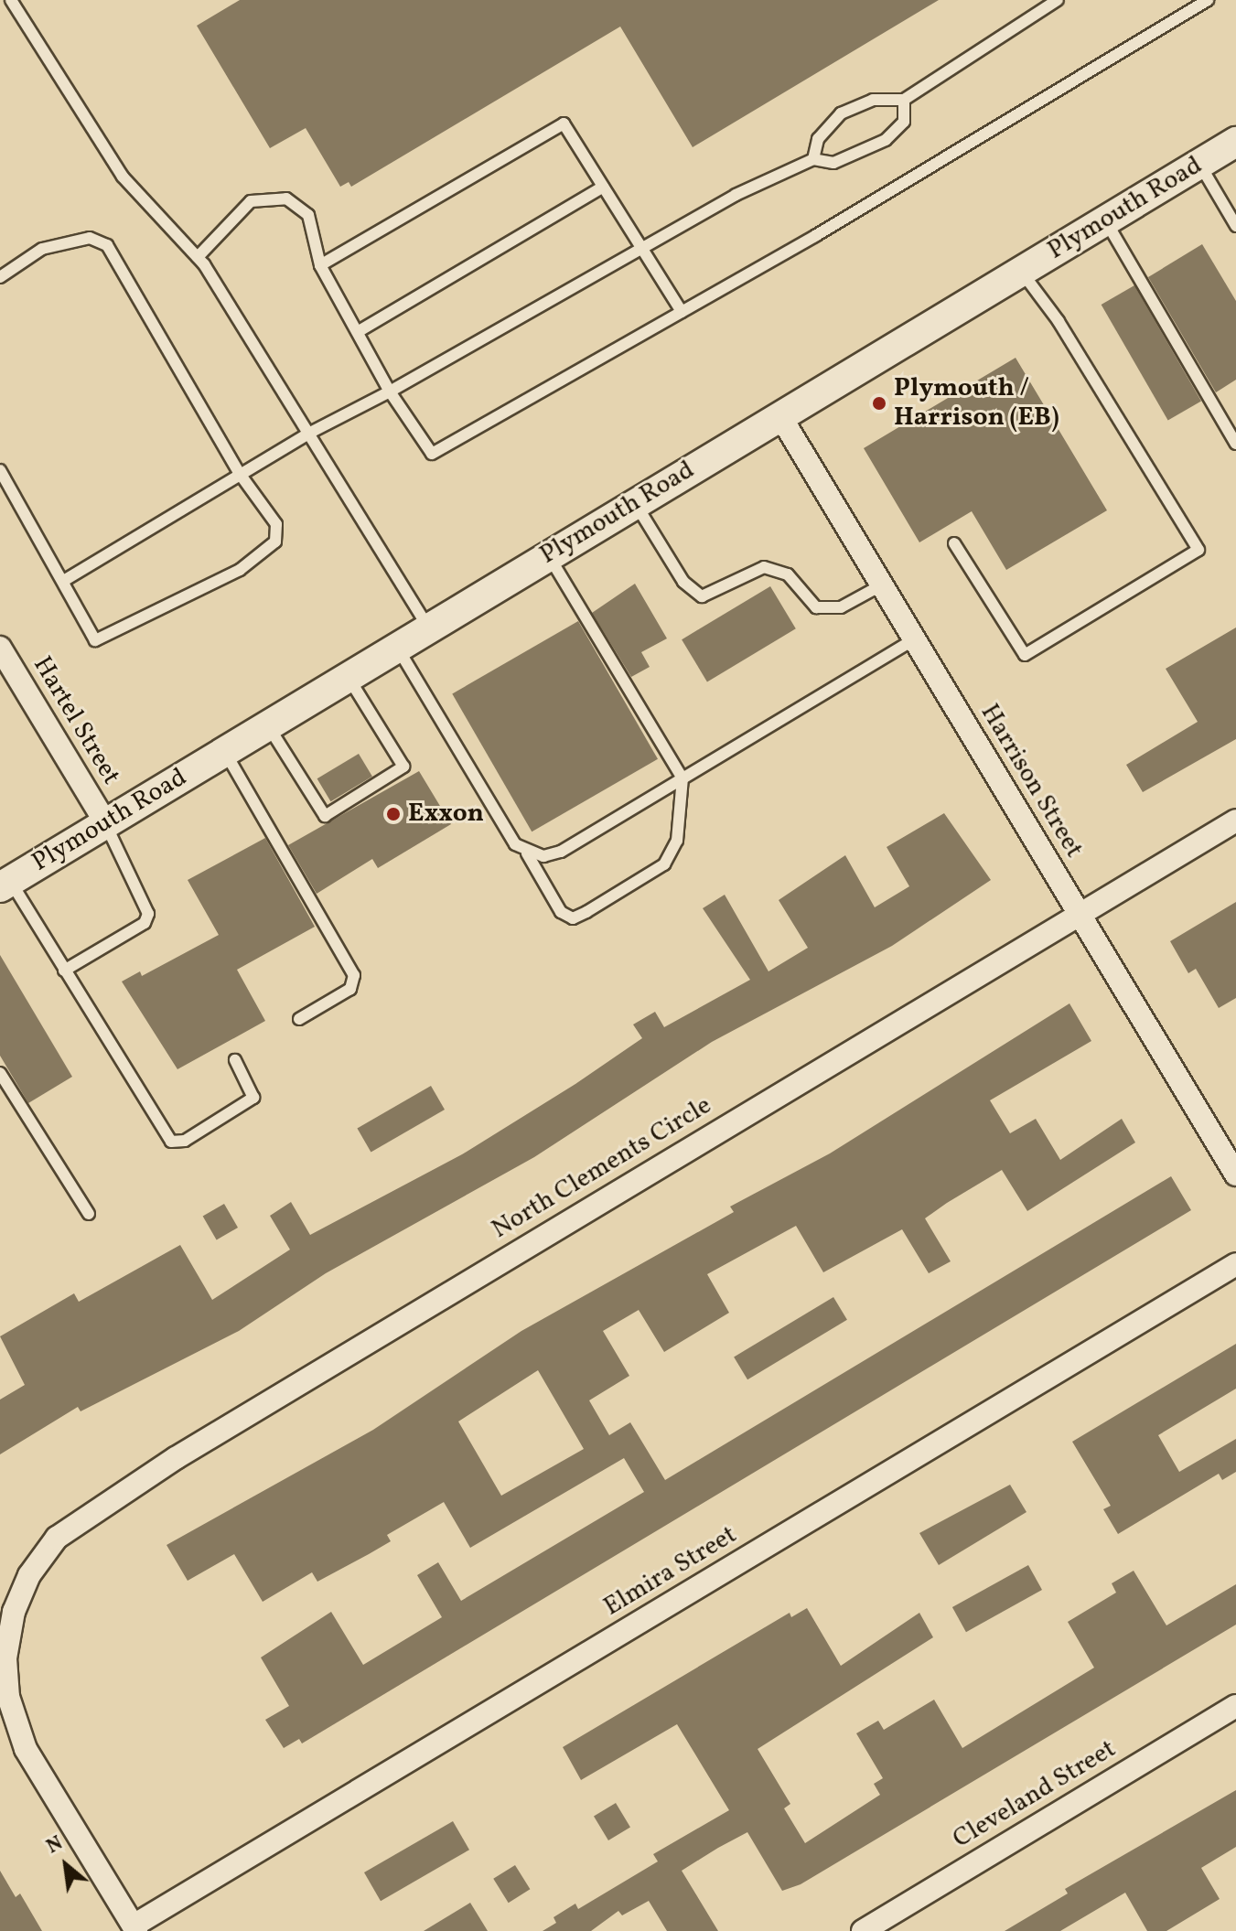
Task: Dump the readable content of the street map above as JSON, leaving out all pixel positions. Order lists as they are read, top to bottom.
{
  "streets": {
    "main road": ["Plymouth Road"],
    "street": [
      "Hartel Street",
      "Harrison Street",
      "North Clements Circle",
      "Elmira Street",
      "Cleveland Street"
    ]
  },
  "crossings": [
    ["Plymouth Road", "Hartel Street"],
    ["Plymouth Road", "Harrison Street"],
    ["Harrison Street", "North Clements Circle"],
    ["North Clements Circle", "Elmira Street"]
  ],
  "places": ["Plymouth / Harrison (EB)", "Exxon"],
  "north": "top left"
}
